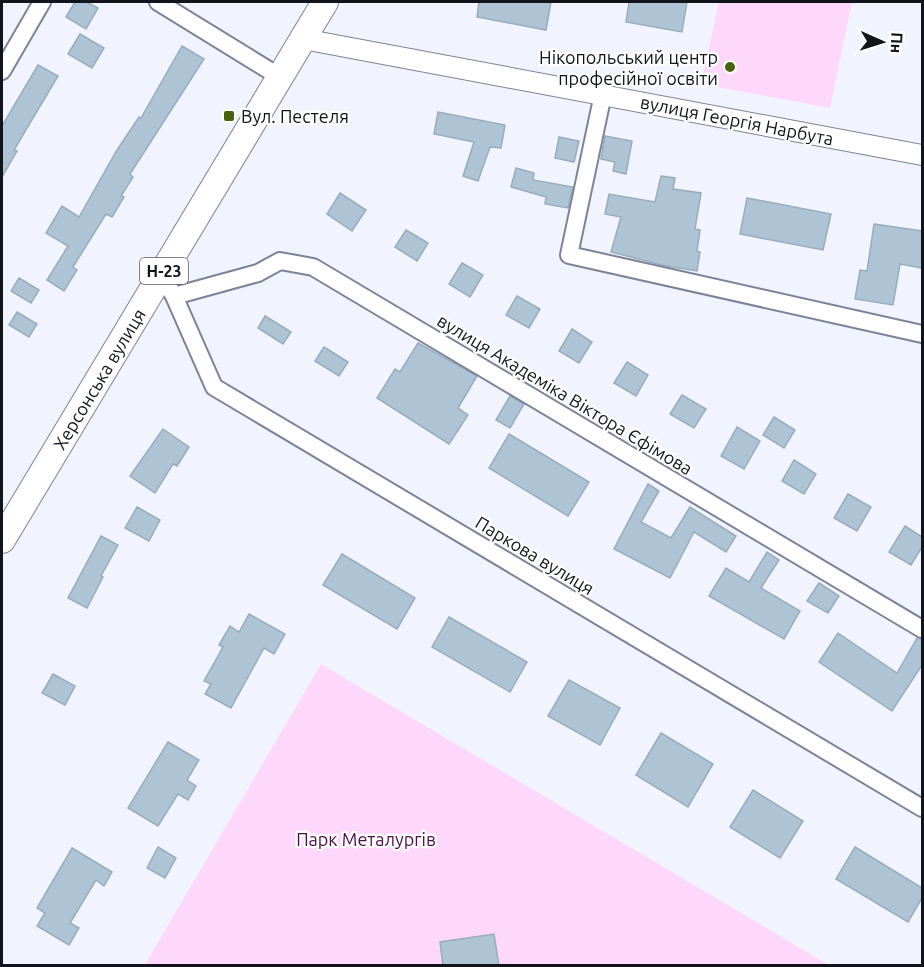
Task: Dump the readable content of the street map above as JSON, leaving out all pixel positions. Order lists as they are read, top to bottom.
{
  "streets": {
    "main road": ["Н-23", "Херсонська вулиця"],
    "street": ["вулиця Георгія Нарбута", "вулиця Академіка Віктора Єфімова", "Паркова вулиця"]
  },
  "crossings": [
    ["вулиця Георгія Нарбута", "Херсонська вулиця"],
    ["Херсонська вулиця", "вулиця Академіка Віктора Єфімова"],
    ["Херсонська вулиця", "Паркова вулиця"],
    ["вулиця Академіка Віктора Єфімова", "Паркова вулиця"]
  ],
  "parks": ["Парк Металургів"],
  "places": {
    "other": ["Нікопольський центр професійної освіти"],
    "transit": ["Вул. Пестеля"]
  },
  "north": "right"
}
